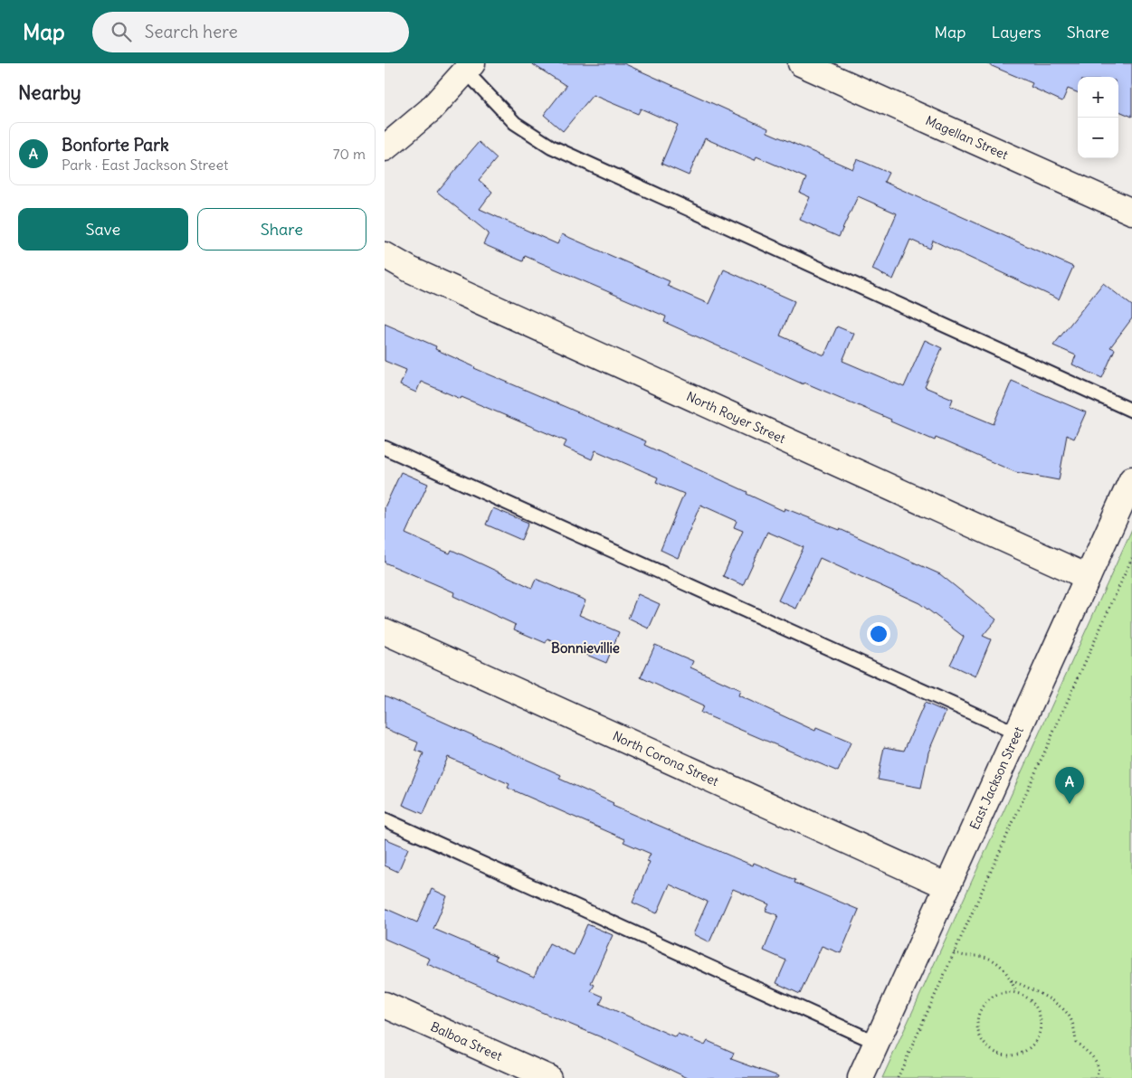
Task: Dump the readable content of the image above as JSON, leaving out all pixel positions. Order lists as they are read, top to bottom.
{
  "streets": {
    "street": [
      "Magellan Street",
      "North Royer Street",
      "North Corona Street",
      "East Jackson Street",
      "Balboa Street"
    ]
  },
  "crossings": [
    ["North Royer Street", "East Jackson Street"],
    ["North Corona Street", "East Jackson Street"]
  ],
  "districts": ["Bonnievillie"],
  "page": {
    "header": "Map",
    "search": "Search here",
    "nav": ["Map", "Layers", "Share"],
    "heading": "Nearby",
    "map_buttons": ["+", "−"],
    "list": [
      {
        "mark": "A",
        "name": "Bonforte Park",
        "note": "Park · East Jackson Street",
        "value": "70 m"
      }
    ],
    "buttons": ["Save", "Share"],
    "pins": "A"
  }
}
